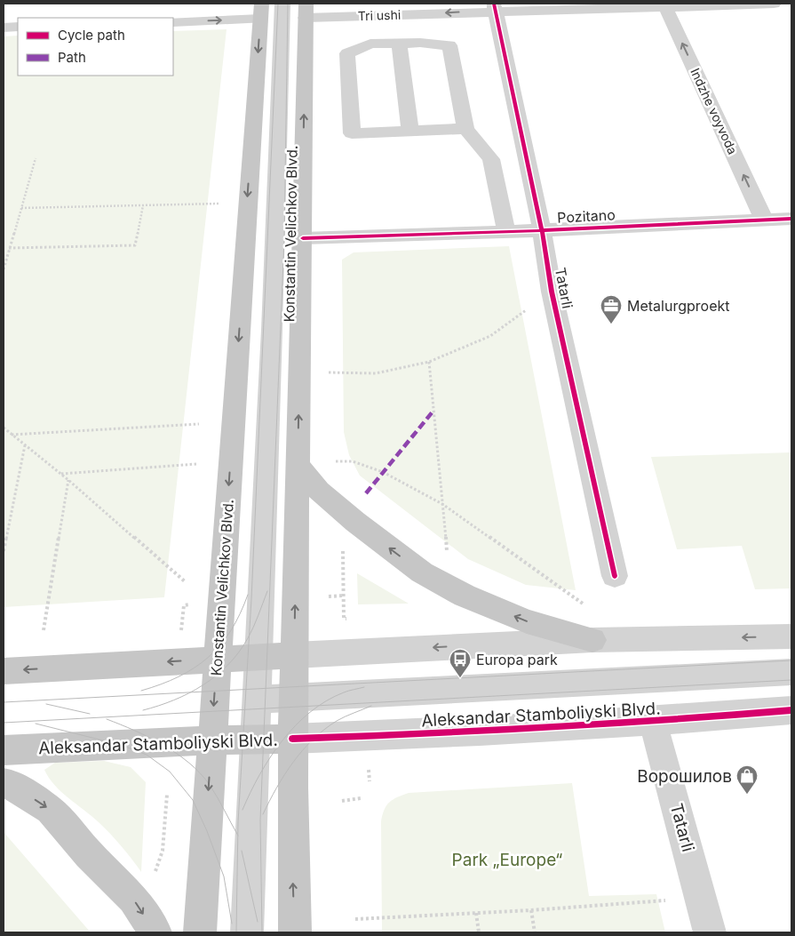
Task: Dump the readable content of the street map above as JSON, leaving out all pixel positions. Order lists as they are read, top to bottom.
{
  "streets": {
    "main road": ["Konstantin Velichkov Blvd.", "Aleksandar Stamboliyski Blvd."],
    "street": [
      "Tri ushi",
      "Indzhe voyvoda",
      "Pozitano",
      "Tatarli"
    ]
  },
  "crossings": [
    ["Tri ushi", "Indzhe voyvoda"],
    ["Tri ushi", "Konstantin Velichkov Blvd."],
    ["Tri ushi", "Tatarli"],
    ["Indzhe voyvoda", "Pozitano"],
    ["Pozitano", "Konstantin Velichkov Blvd."],
    ["Pozitano", "Tatarli"],
    ["Konstantin Velichkov Blvd.", "Aleksandar Stamboliyski Blvd."],
    ["Tatarli", "Aleksandar Stamboliyski Blvd."]
  ],
  "one_way": ["Tri ushi", "Indzhe voyvoda"],
  "parks": ["Park „Europe“"],
  "places": {
    "office": ["Metalurgproekt"],
    "bus stop": ["Europa park"],
    "shop": ["Ворошилов"]
  },
  "legend": ["Cycle path", "Path"]
}
